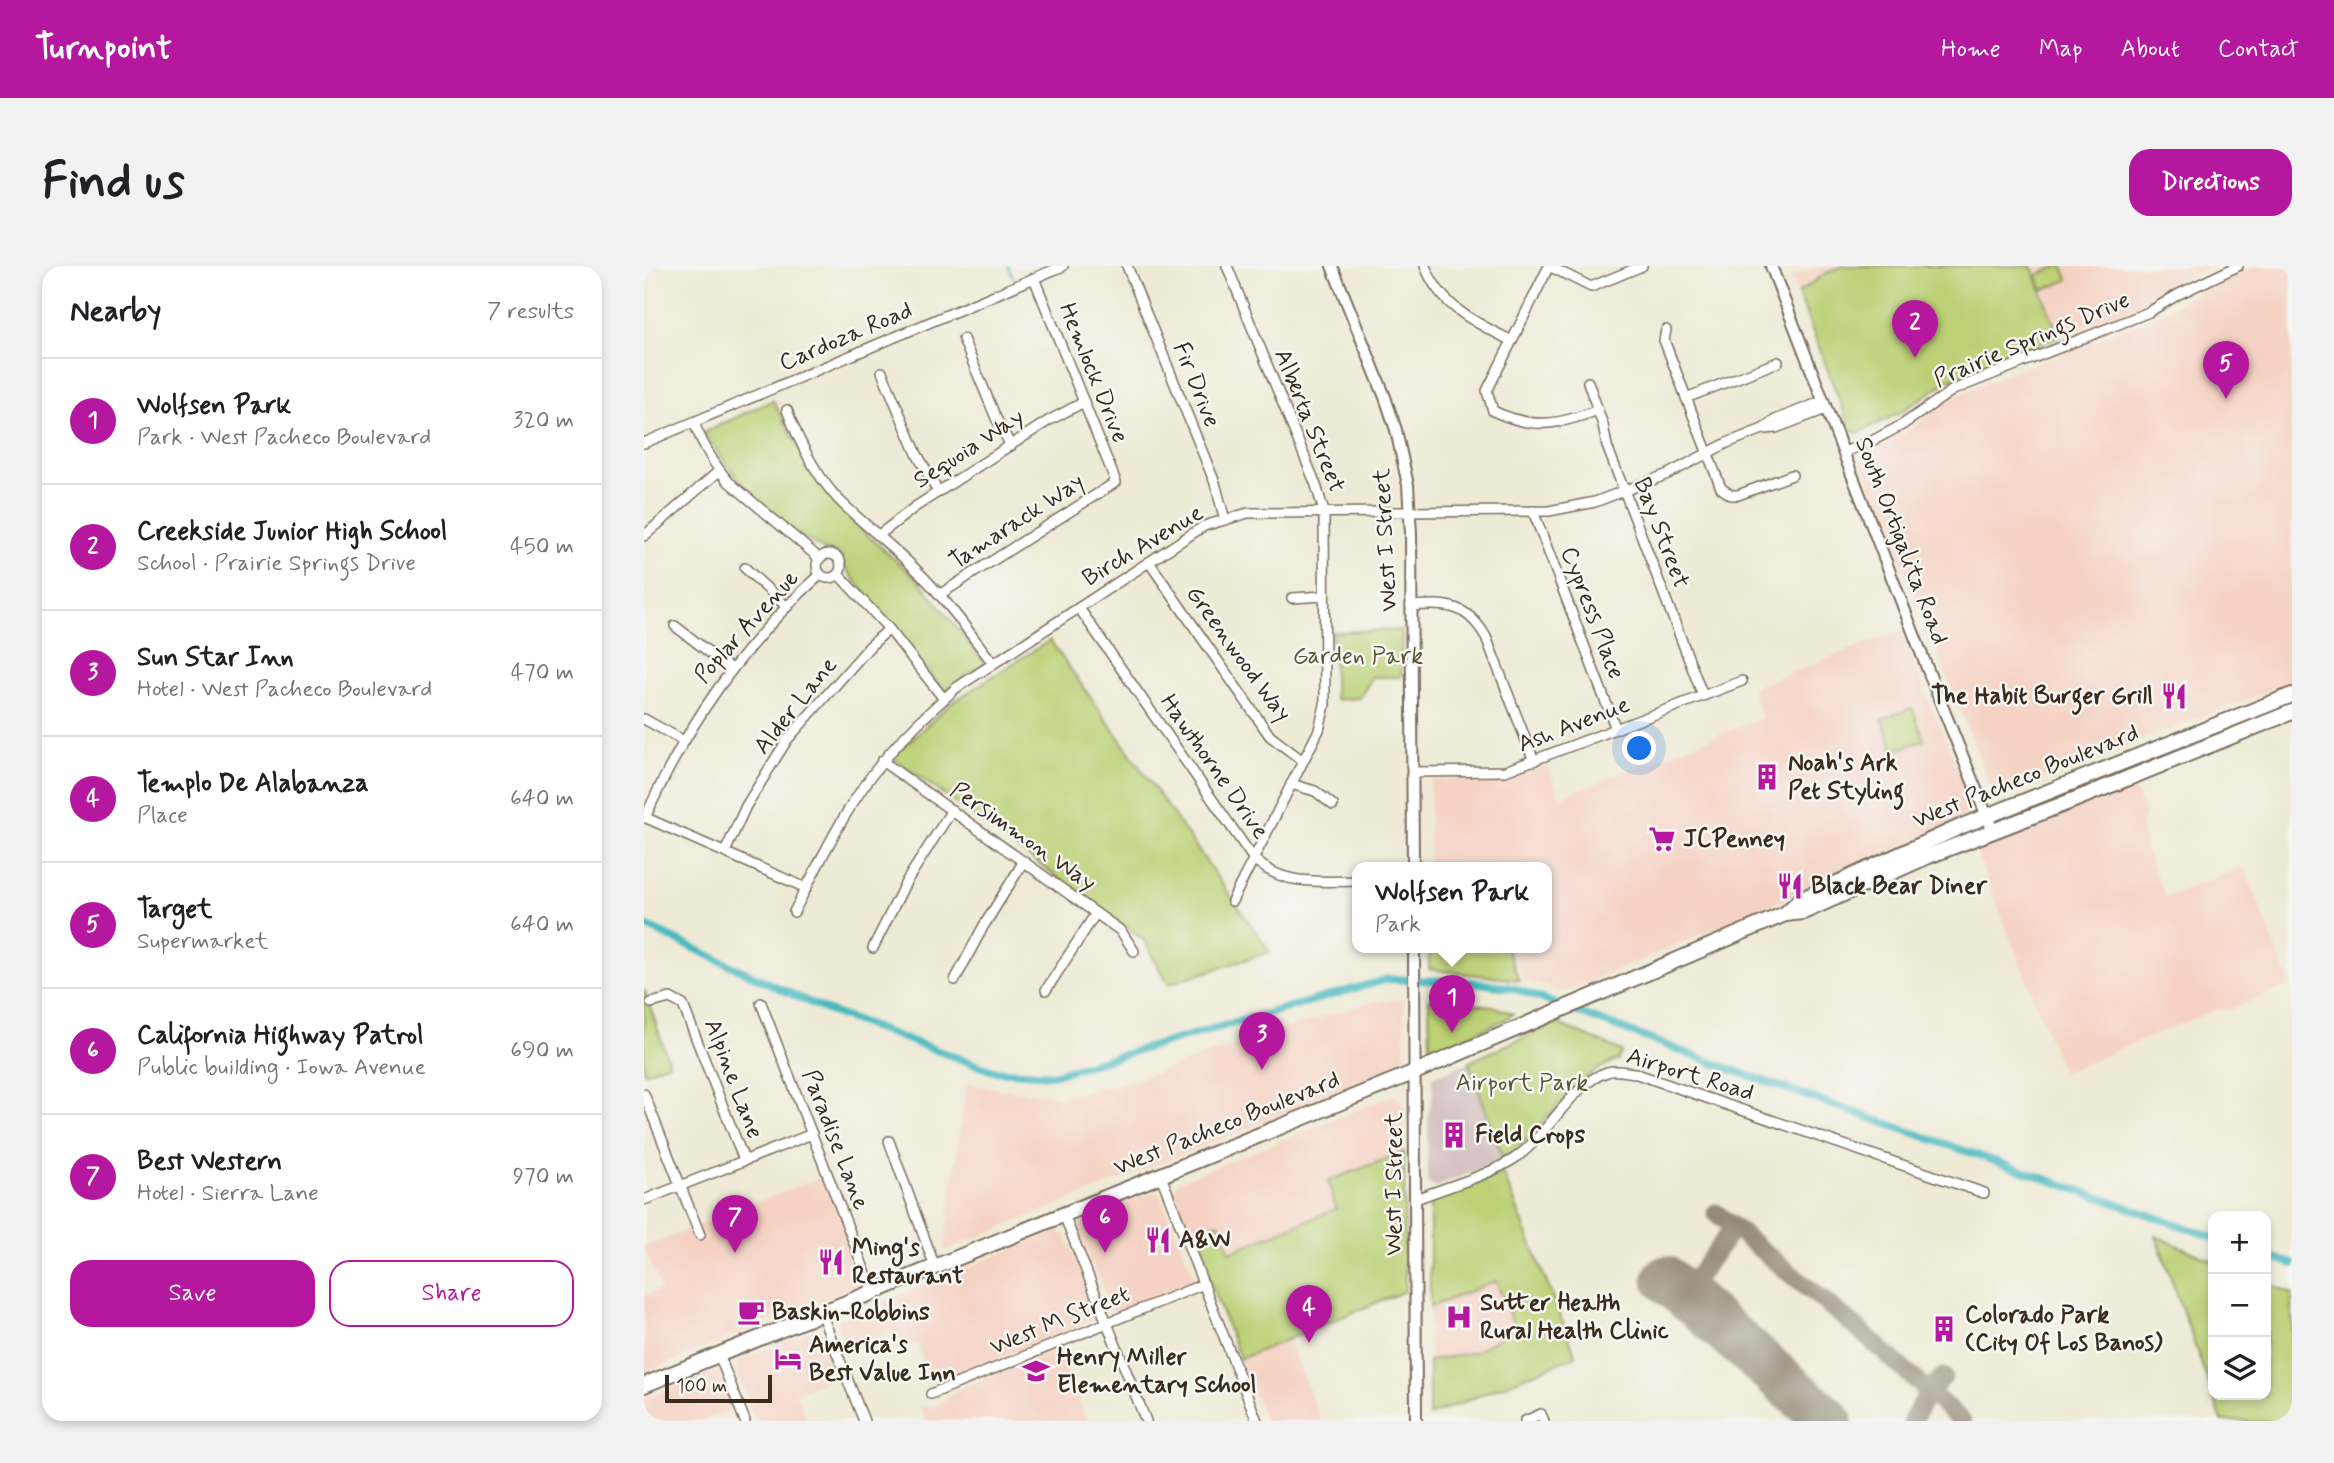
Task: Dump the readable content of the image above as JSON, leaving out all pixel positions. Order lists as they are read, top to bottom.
{
  "streets": {
    "highway": ["West Pacheco Boulevard"],
    "street": [
      "Cardoza Road",
      "Prairie Springs Drive",
      "Hemlock Drive",
      "Fir Drive",
      "Alberta Street",
      "Sequoia Way",
      "Tamarack Way",
      "Bay Street",
      "West I Street",
      "South Ortigalita Road",
      "Birch Avenue",
      "Cypress Place",
      "Poplar Avenue",
      "Greenwood Way",
      "Alder Lane",
      "Ash Avenue",
      "Hawthorne Drive",
      "Persimmon Way",
      "Airport Road",
      "Alpine Lane",
      "Paradise Lane",
      "West M Street"
    ]
  },
  "crossings": [
    ["Cardoza Road", "Hemlock Drive"],
    ["Prairie Springs Drive", "South Ortigalita Road"],
    ["Hemlock Drive", "Sequoia Way"],
    ["Hemlock Drive", "Tamarack Way"],
    ["Fir Drive", "Birch Avenue"],
    ["Alberta Street", "Birch Avenue"],
    ["Alberta Street", "Greenwood Way"],
    ["Alberta Street", "Hawthorne Drive"],
    ["Bay Street", "Birch Avenue"],
    ["Bay Street", "Ash Avenue"],
    ["West I Street", "Birch Avenue"],
    ["West I Street", "Ash Avenue"],
    ["West I Street", "West Pacheco Boulevard"],
    ["West I Street", "Airport Road"],
    ["South Ortigalita Road", "Birch Avenue"],
    ["South Ortigalita Road", "West Pacheco Boulevard"],
    ["Birch Avenue", "Cypress Place"],
    ["Birch Avenue", "Greenwood Way"],
    ["Birch Avenue", "Hawthorne Drive"],
    ["Birch Avenue", "Persimmon Way"],
    ["Cypress Place", "Ash Avenue"],
    ["West Pacheco Boulevard", "Paradise Lane"]
  ],
  "parks": ["Garden Park", "Airport Park"],
  "places": {
    "restaurant": [
      "The Habit Burger Grill",
      "Black Bear Diner",
      "A&W",
      "Ming's Restaurant"
    ],
    "building": ["Noah's Ark Pet Styling", "Field Crops", "Colorado Park (City Of Los Banos)"],
    "supermarket": ["JCPenney"],
    "cafe": ["Baskin-Robbins"],
    "hospital": ["Sutter Health Rural Health Clinic"],
    "hotel": ["America's Best Value Inn"],
    "school or university": ["Henry Miller Elementary School"]
  },
  "scale_bar": "100 m",
  "page": {
    "header": "Turnpoint",
    "nav": [
      "Home",
      "Map",
      "About",
      "Contact"
    ],
    "buttons": [
      "Directions",
      ["Save", "Share"]
    ],
    "title": "Find us",
    "heading": ["Nearby", "7 results"],
    "pins": [
      "2",
      "5",
      "1",
      "3",
      "6",
      "7",
      "4"
    ],
    "list": [
      {
        "mark": "1",
        "name": "Wolfsen Park",
        "note": "Park · West Pacheco Boulevard",
        "value": "320 m"
      },
      {
        "mark": "2",
        "name": "Creekside Junior High School",
        "note": "School · Prairie Springs Drive",
        "value": "450 m"
      },
      {
        "mark": "3",
        "name": "Sun Star Inn",
        "note": "Hotel · West Pacheco Boulevard",
        "value": "470 m"
      },
      {
        "mark": "4",
        "name": "Templo De Alabanza",
        "note": "Place",
        "value": "640 m"
      },
      {
        "mark": "5",
        "name": "Target",
        "note": "Supermarket",
        "value": "640 m"
      },
      {
        "mark": "6",
        "name": "California Highway Patrol",
        "note": "Public building · Iowa Avenue",
        "value": "690 m"
      },
      {
        "mark": "7",
        "name": "Best Western",
        "note": "Hotel · Sierra Lane",
        "value": "970 m"
      }
    ],
    "popup": ["Wolfsen Park", "Park"],
    "map_buttons": ["+", "−"],
    "scale": "100 m"
  }
}
